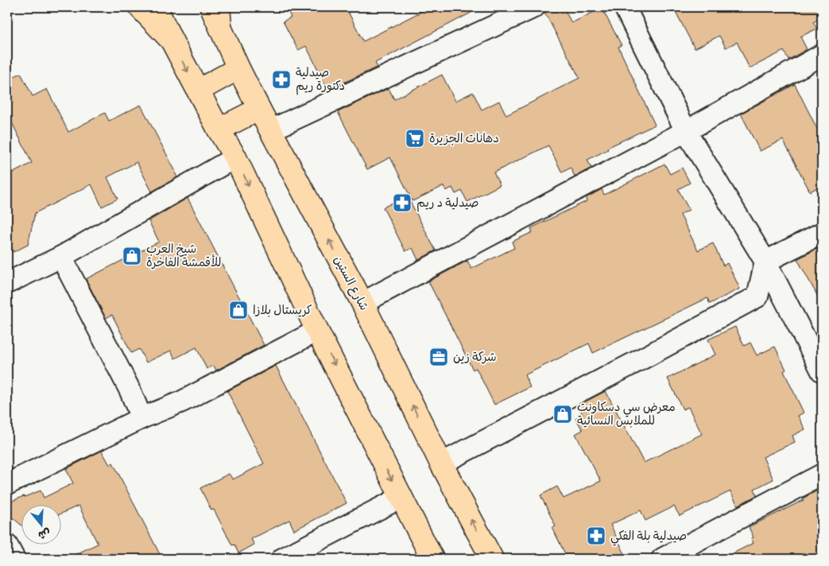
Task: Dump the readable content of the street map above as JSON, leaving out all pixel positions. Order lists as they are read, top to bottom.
{
  "streets": {
    "main road": ["شارع الستين"]
  },
  "places": {
    "pharmacy": ["صيدلية دكتورة ريم", "صيدلية د ريم", "صيدلية بلة الفكي"],
    "supermarket": ["دهانات الجزيرة"],
    "shop": ["شيخ العرب للأقمشة الفاخرة", "كريستال بلازا", "معرض سي دسكاونت للملابس النسائية"],
    "office": ["شركة زين"]
  },
  "north": "bottom"
}
